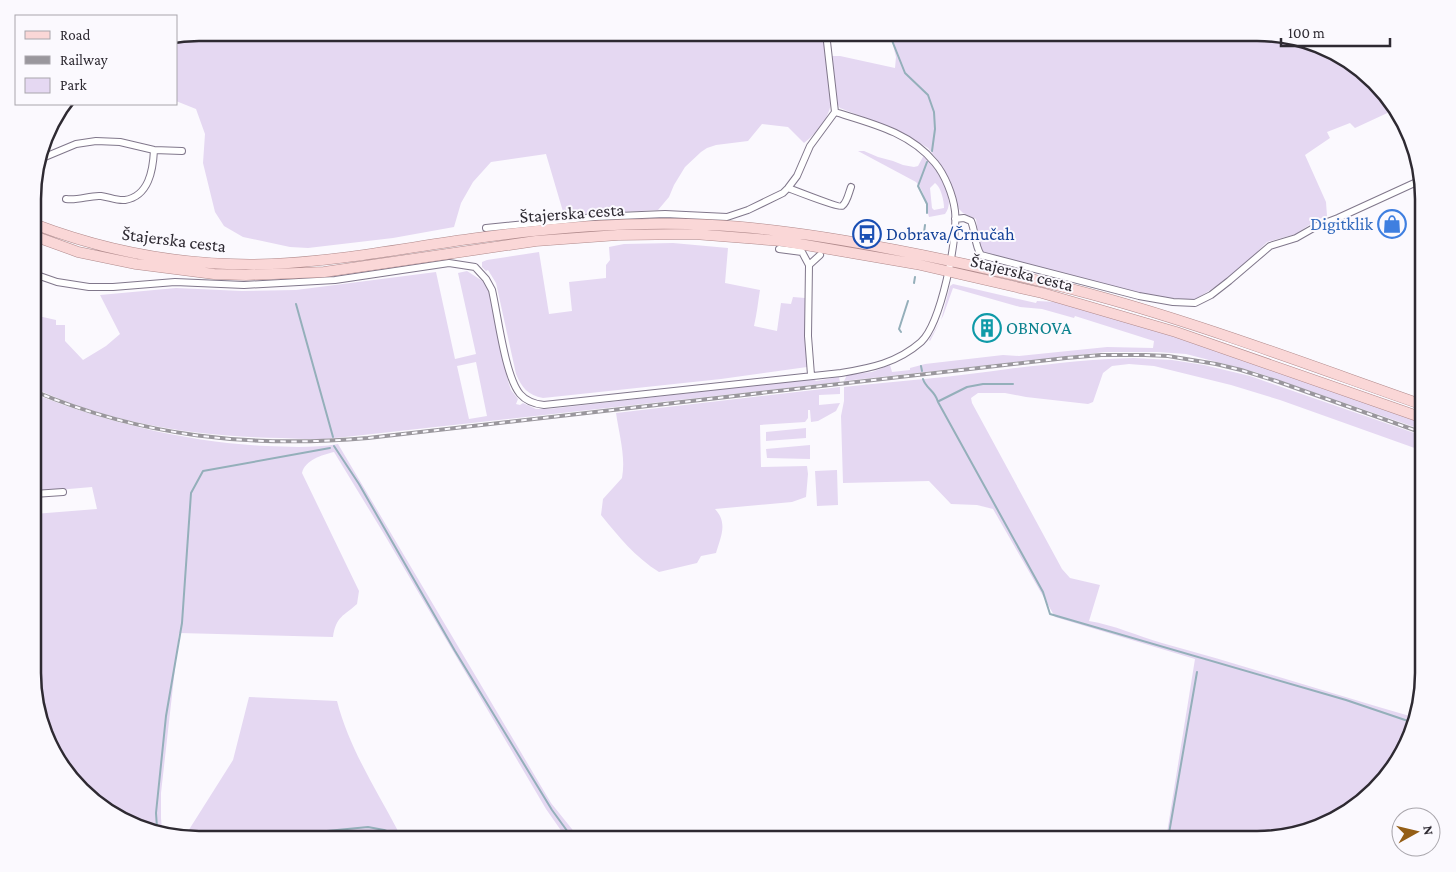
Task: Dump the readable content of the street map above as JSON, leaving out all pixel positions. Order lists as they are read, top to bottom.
{
  "streets": {
    "main road": ["Štajerska cesta"]
  },
  "places": {
    "shop": ["Digitklik"],
    "bus stop": ["Dobrava/Črnučah"],
    "building": ["OBNOVA"]
  },
  "legend": ["Road", "Railway", "Park"],
  "scale_bar": "100 m",
  "north": "right"
}
